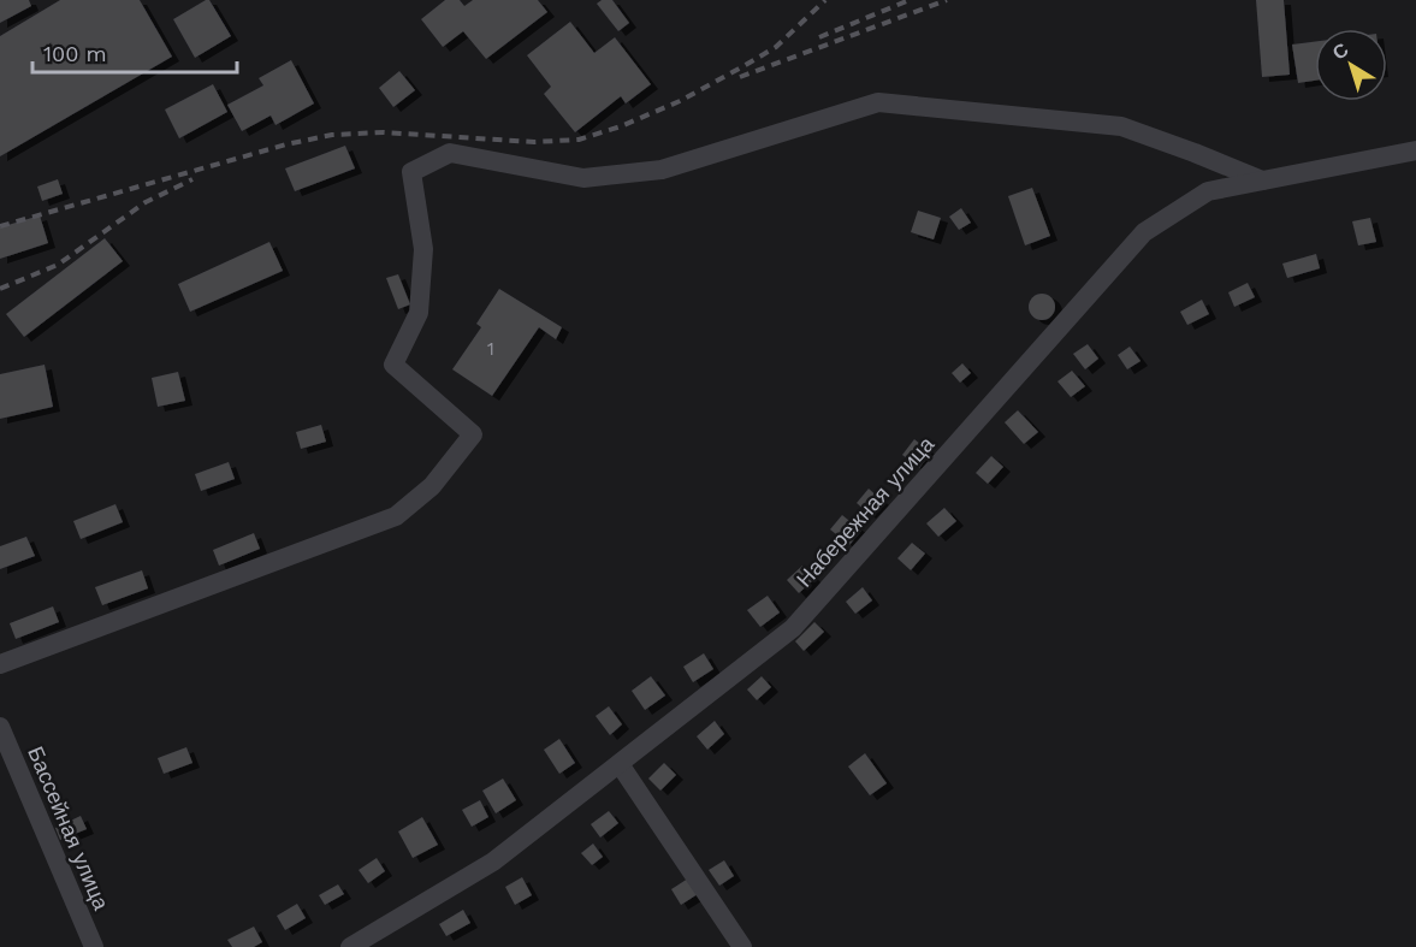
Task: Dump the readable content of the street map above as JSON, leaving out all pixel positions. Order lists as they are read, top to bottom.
{
  "streets": {
    "street": ["Набережная улица", "Бассейная улица"]
  },
  "house_numbers": ["1"],
  "scale_bar": "100 m",
  "north": "top left"
}
